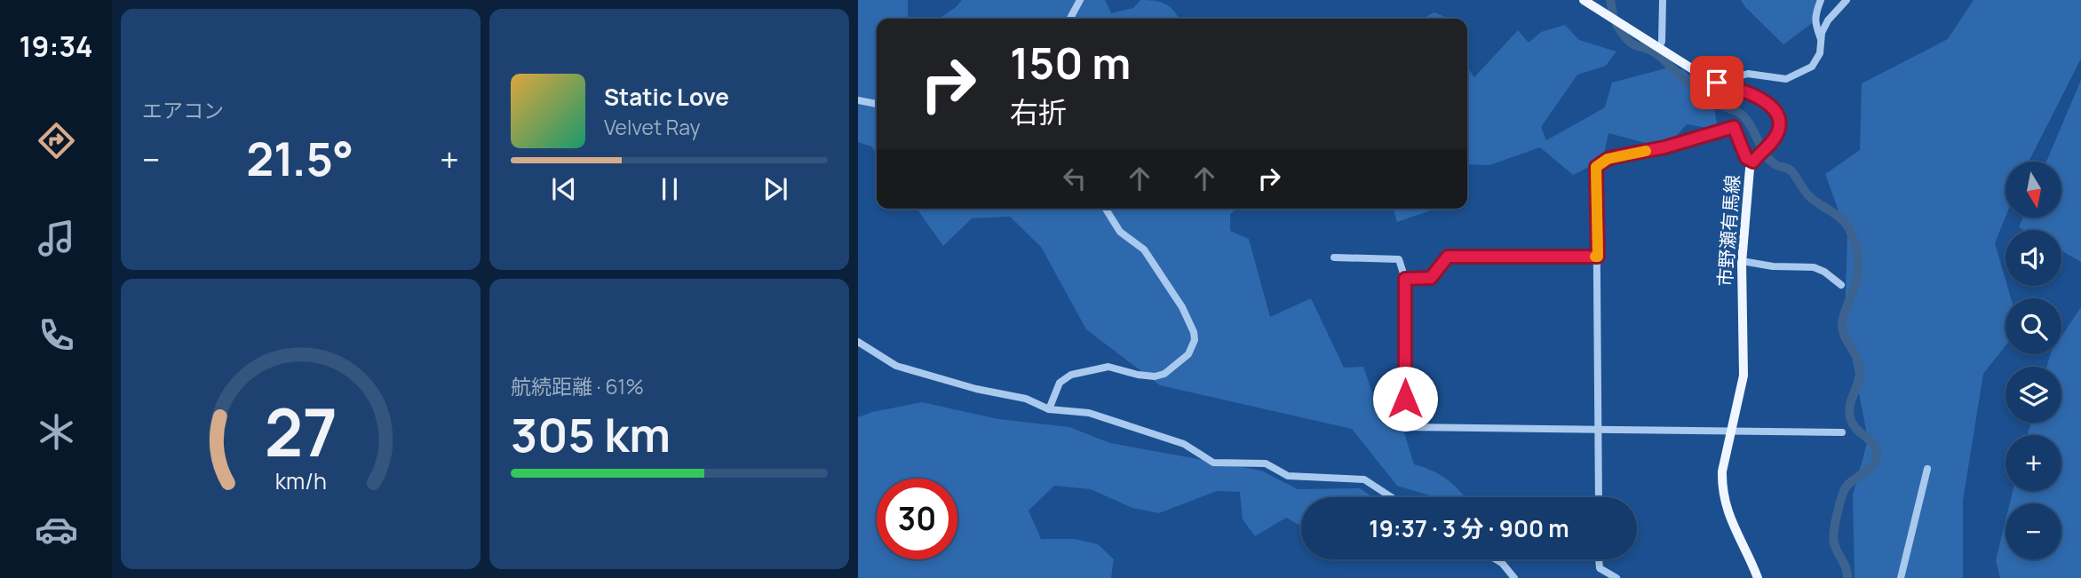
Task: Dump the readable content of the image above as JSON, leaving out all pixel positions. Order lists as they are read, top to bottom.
{
  "streets": {
    "main road": ["市野瀬有馬線"]
  },
  "north": "bottom",
  "page": {
    "tabs": "19:34",
    "tile": [
      "エアコン",
      ["航続距離 · 61%", "305 km"]
    ],
    "turn": ["150 m", "右折"],
    "song": ["Static Love", "Velvet Ray"],
    "heat": ["−", "21.5°", "+"],
    "map_buttons": ["+", "−"],
    "limit": "30",
    "trip": "19:37 · 3 分 · 900 m",
    "gauge": ["27", "km/h"]
  }
}
